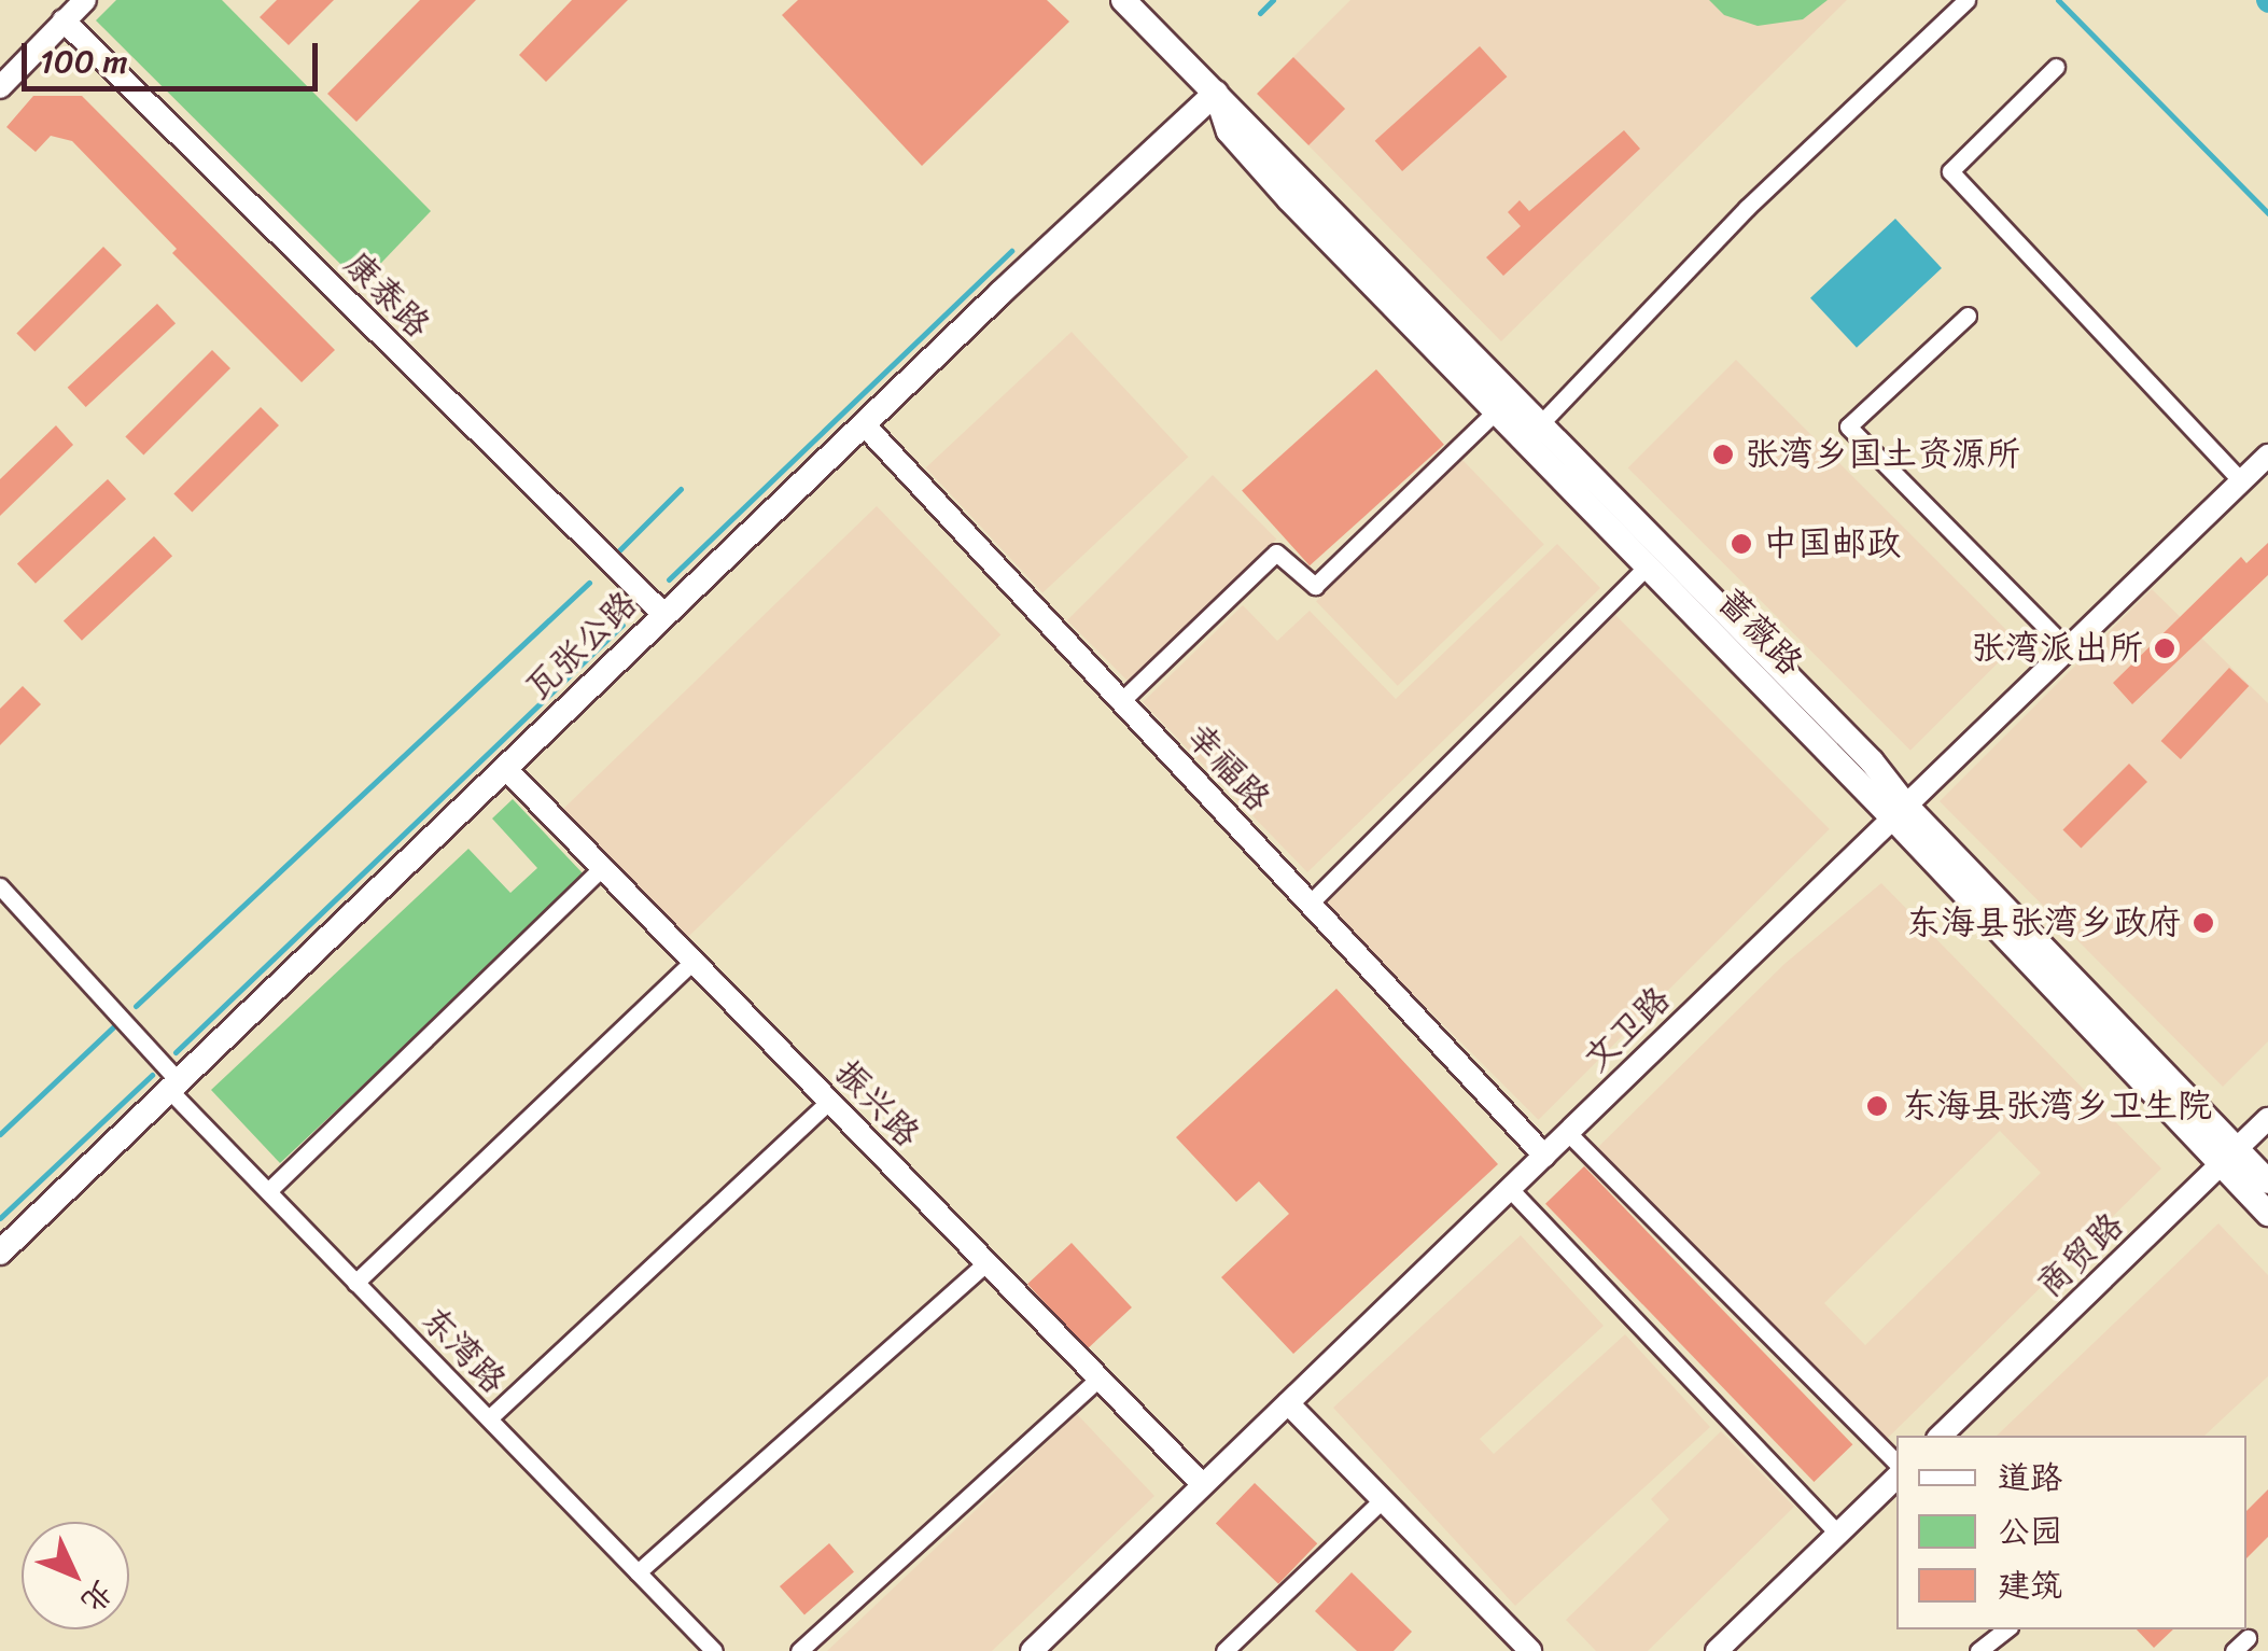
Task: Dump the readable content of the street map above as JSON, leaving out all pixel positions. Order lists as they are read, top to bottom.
{
  "streets": {
    "main road": ["蔷薇路", "瓦张公路"],
    "street": [
      "康泰路",
      "幸福路",
      "文卫路",
      "振兴路",
      "商贸路",
      "东湾路"
    ]
  },
  "crossings": [
    ["康泰路", "瓦张公路"],
    ["蔷薇路", "瓦张公路"],
    ["蔷薇路", "文卫路"],
    ["蔷薇路", "商贸路"],
    ["瓦张公路", "幸福路"],
    ["瓦张公路", "振兴路"],
    ["瓦张公路", "东湾路"],
    ["幸福路", "文卫路"],
    ["文卫路", "振兴路"]
  ],
  "places": [
    "张湾乡国土资源所",
    "中国邮政",
    "张湾派出所",
    "东海县张湾乡政府",
    "东海县张湾乡卫生院"
  ],
  "legend": ["道路", "公园", "建筑"],
  "scale_bar": "100 m",
  "north": "bottom right"
}
